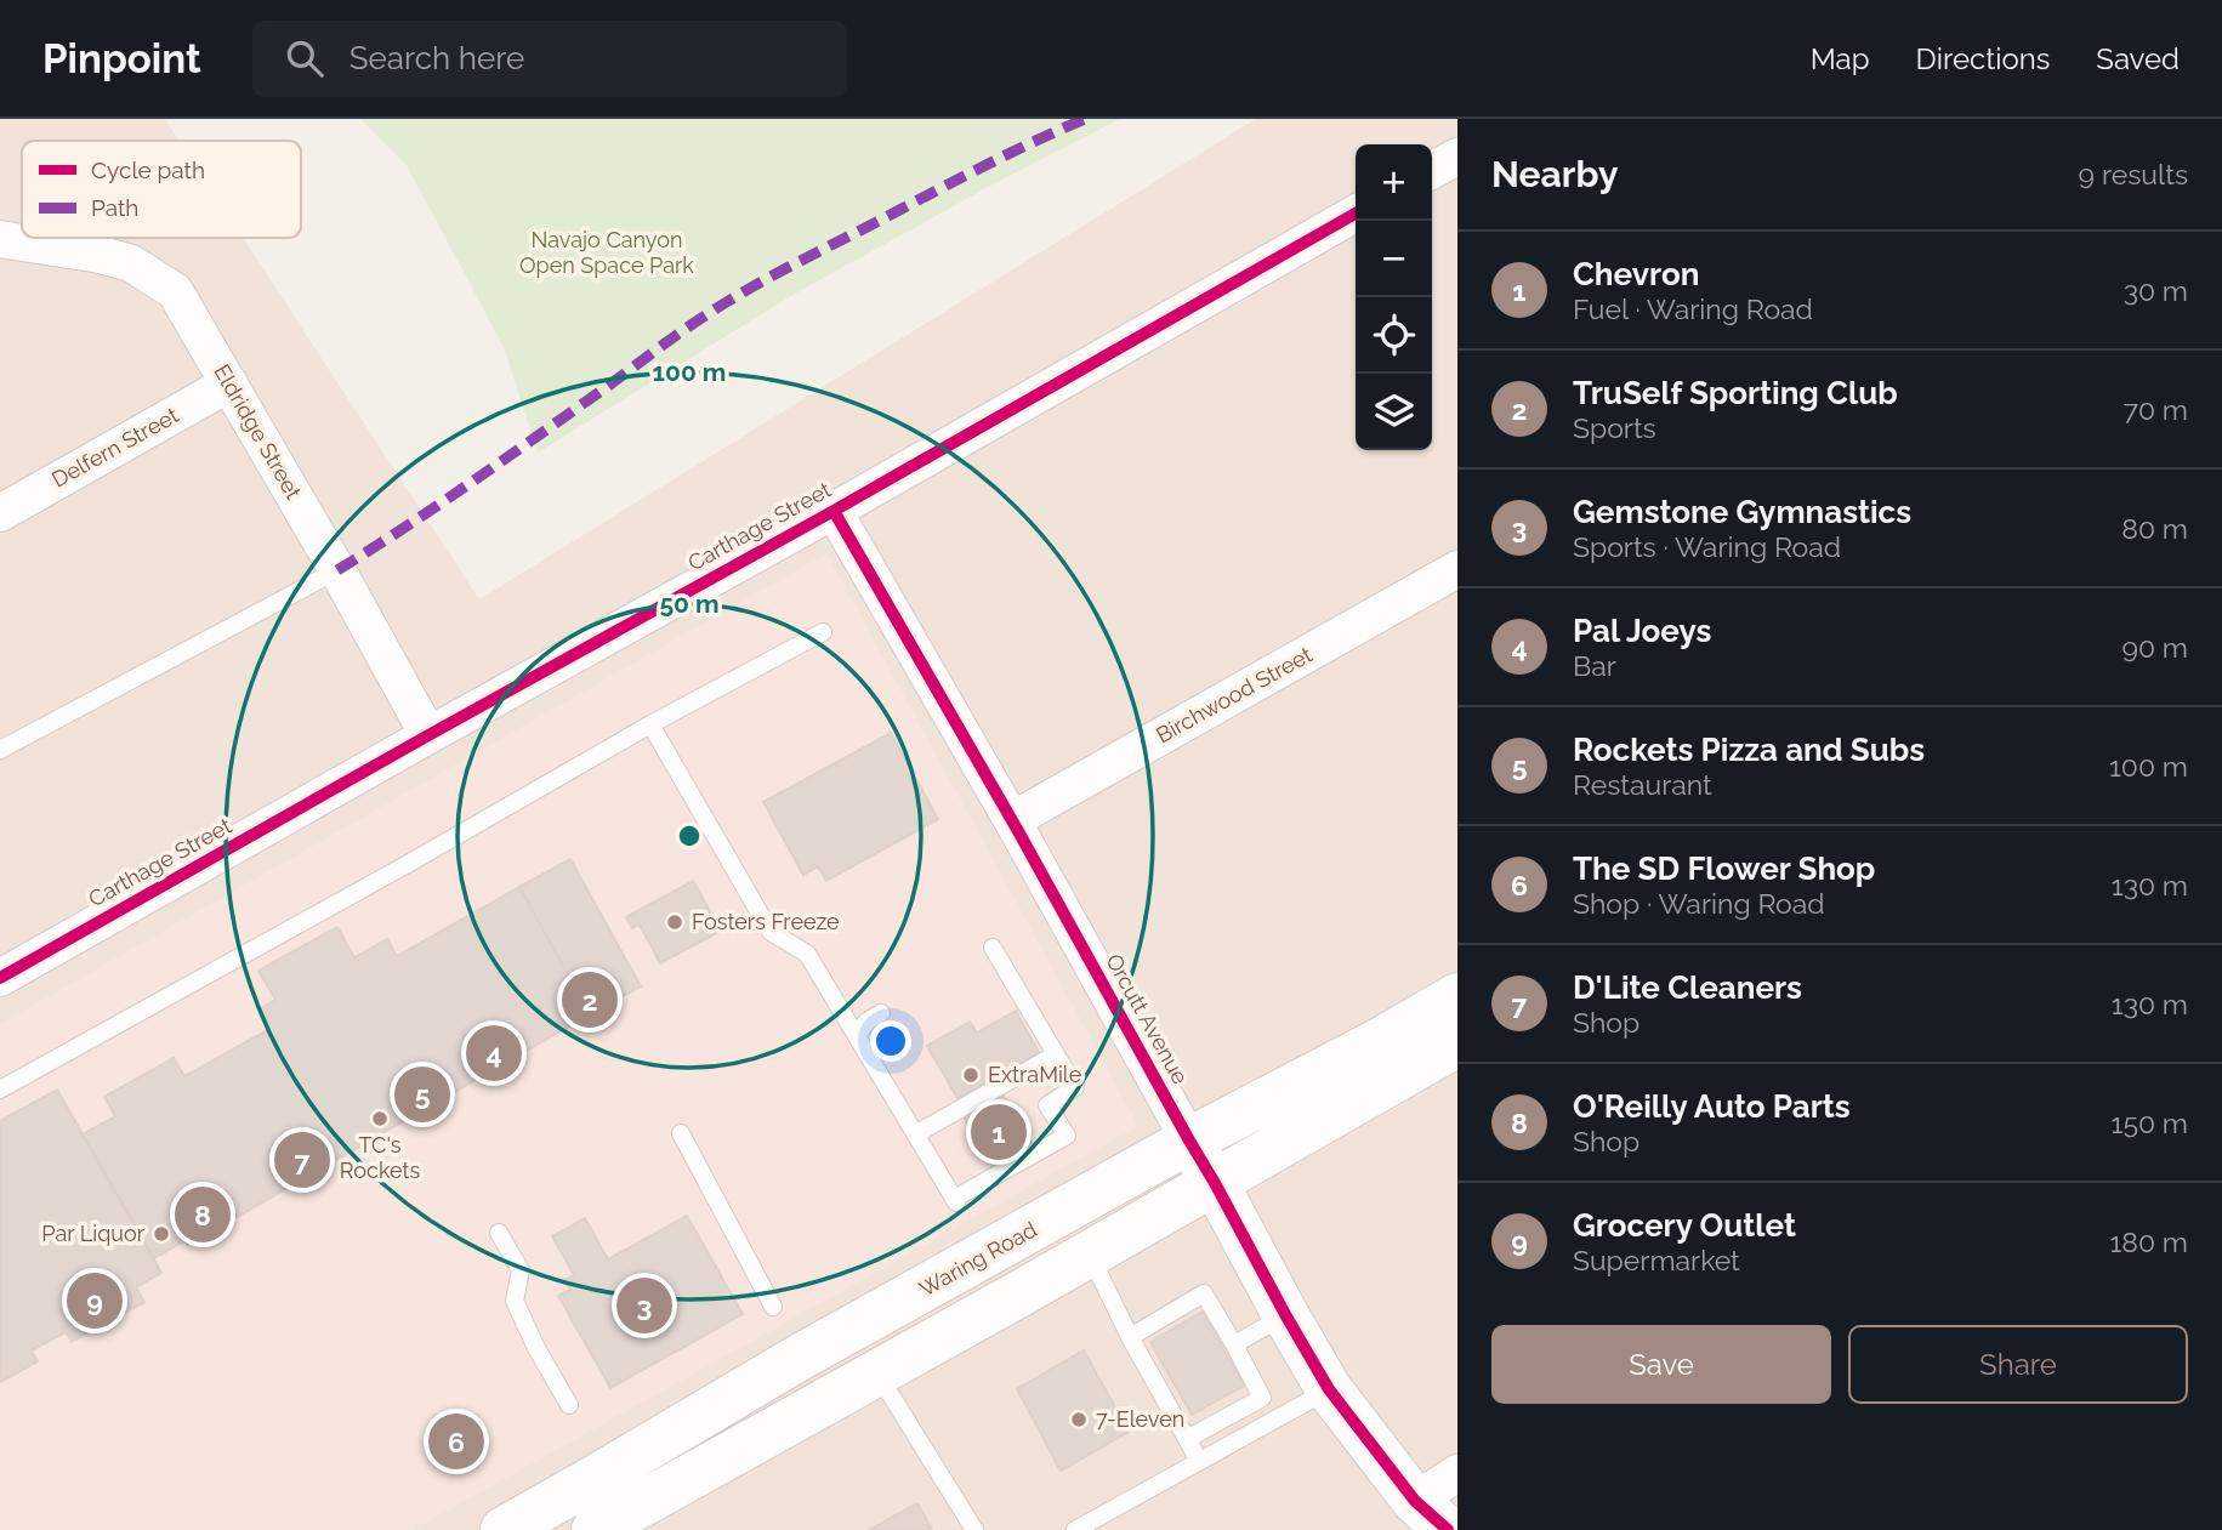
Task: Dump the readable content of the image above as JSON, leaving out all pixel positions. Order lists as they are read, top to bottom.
{
  "streets": {
    "main road": ["Orcutt Avenue", "Waring Road"],
    "street": [
      "Eldridge Street",
      "Delfern Street",
      "Carthage Street",
      "Birchwood Street"
    ]
  },
  "crossings": [
    ["Eldridge Street", "Delfern Street"],
    ["Eldridge Street", "Carthage Street"],
    ["Carthage Street", "Orcutt Avenue"],
    ["Birchwood Street", "Orcutt Avenue"],
    ["Orcutt Avenue", "Waring Road"]
  ],
  "parks": ["Navajo Canyon Open Space Park"],
  "places": [
    "Fosters Freeze",
    "ExtraMile",
    "TC's Rockets",
    "Par Liquor",
    "7-Eleven"
  ],
  "legend": ["Cycle path", "Path"],
  "page": {
    "header": "Pinpoint",
    "search": "Search here",
    "nav": ["Map", "Directions", "Saved"],
    "heading": ["Nearby", "9 results"],
    "map_buttons": ["+", "−"],
    "list": [
      {
        "mark": "1",
        "name": "Chevron",
        "note": "Fuel · Waring Road",
        "value": "30 m"
      },
      {
        "mark": "2",
        "name": "TruSelf Sporting Club",
        "note": "Sports",
        "value": "70 m"
      },
      {
        "mark": "3",
        "name": "Gemstone Gymnastics",
        "note": "Sports · Waring Road",
        "value": "80 m"
      },
      {
        "mark": "4",
        "name": "Pal Joeys",
        "note": "Bar",
        "value": "90 m"
      },
      {
        "mark": "5",
        "name": "Rockets Pizza and Subs",
        "note": "Restaurant",
        "value": "100 m"
      },
      {
        "mark": "6",
        "name": "The SD Flower Shop",
        "note": "Shop · Waring Road",
        "value": "130 m"
      },
      {
        "mark": "7",
        "name": "D'Lite Cleaners",
        "note": "Shop",
        "value": "130 m"
      },
      {
        "mark": "8",
        "name": "O'Reilly Auto Parts",
        "note": "Shop",
        "value": "150 m"
      },
      {
        "mark": "9",
        "name": "Grocery Outlet",
        "note": "Supermarket",
        "value": "180 m"
      }
    ],
    "pins": [
      "2",
      "4",
      "5",
      "1",
      "7",
      "8",
      "9",
      "3",
      "6"
    ],
    "buttons": ["Save", "Share"]
  },
  "rings": ["100 m", "50 m"]
}
